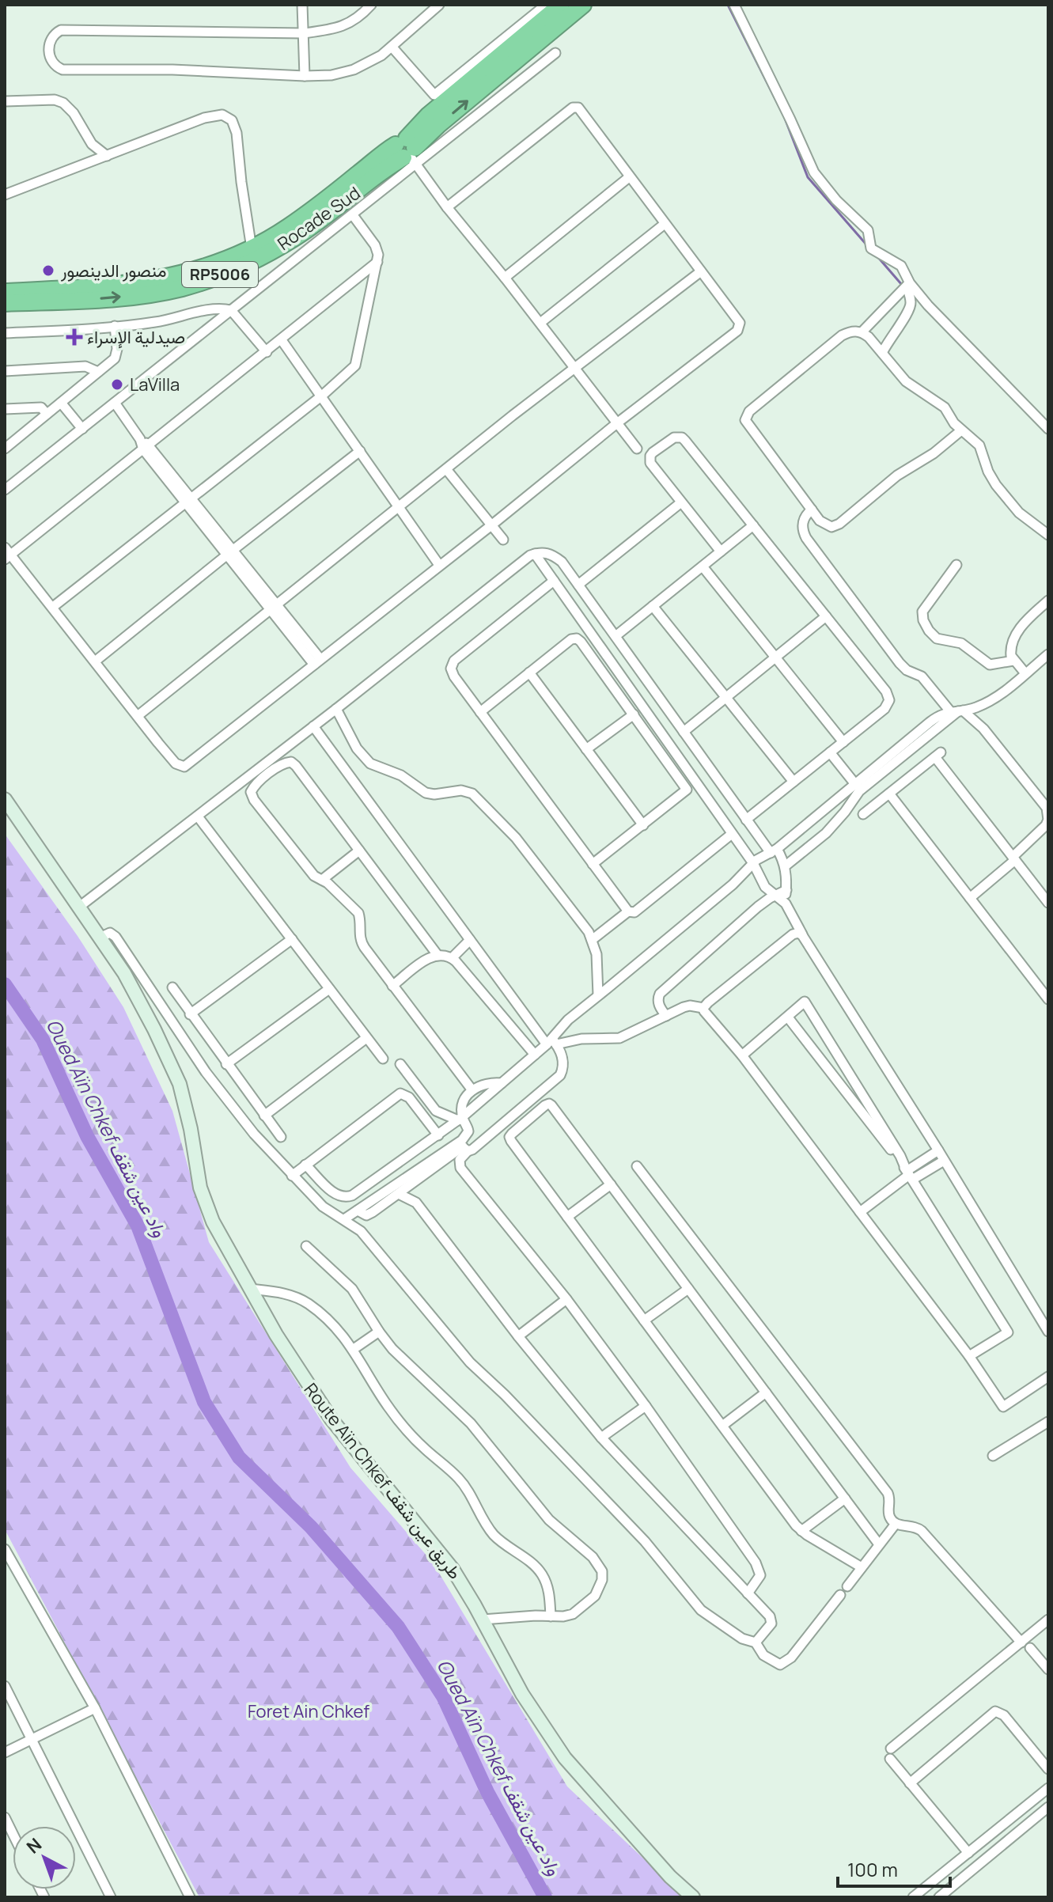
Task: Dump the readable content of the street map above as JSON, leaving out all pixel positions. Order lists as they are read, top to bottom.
{
  "streets": {
    "highway": ["Rocade Sud", "RP5006"],
    "street": ["Route Aïn Chkef طريق عين شقف"]
  },
  "water": ["Oued Aïn Chkef واد عين شقف"],
  "parks": ["Foret Ain Chkef"],
  "places": {
    "other": ["منصور الدينصور", "LaVilla"],
    "health": ["صيدلية الإسراء"]
  },
  "scale_bar": "100 m",
  "north": "top left"
}
